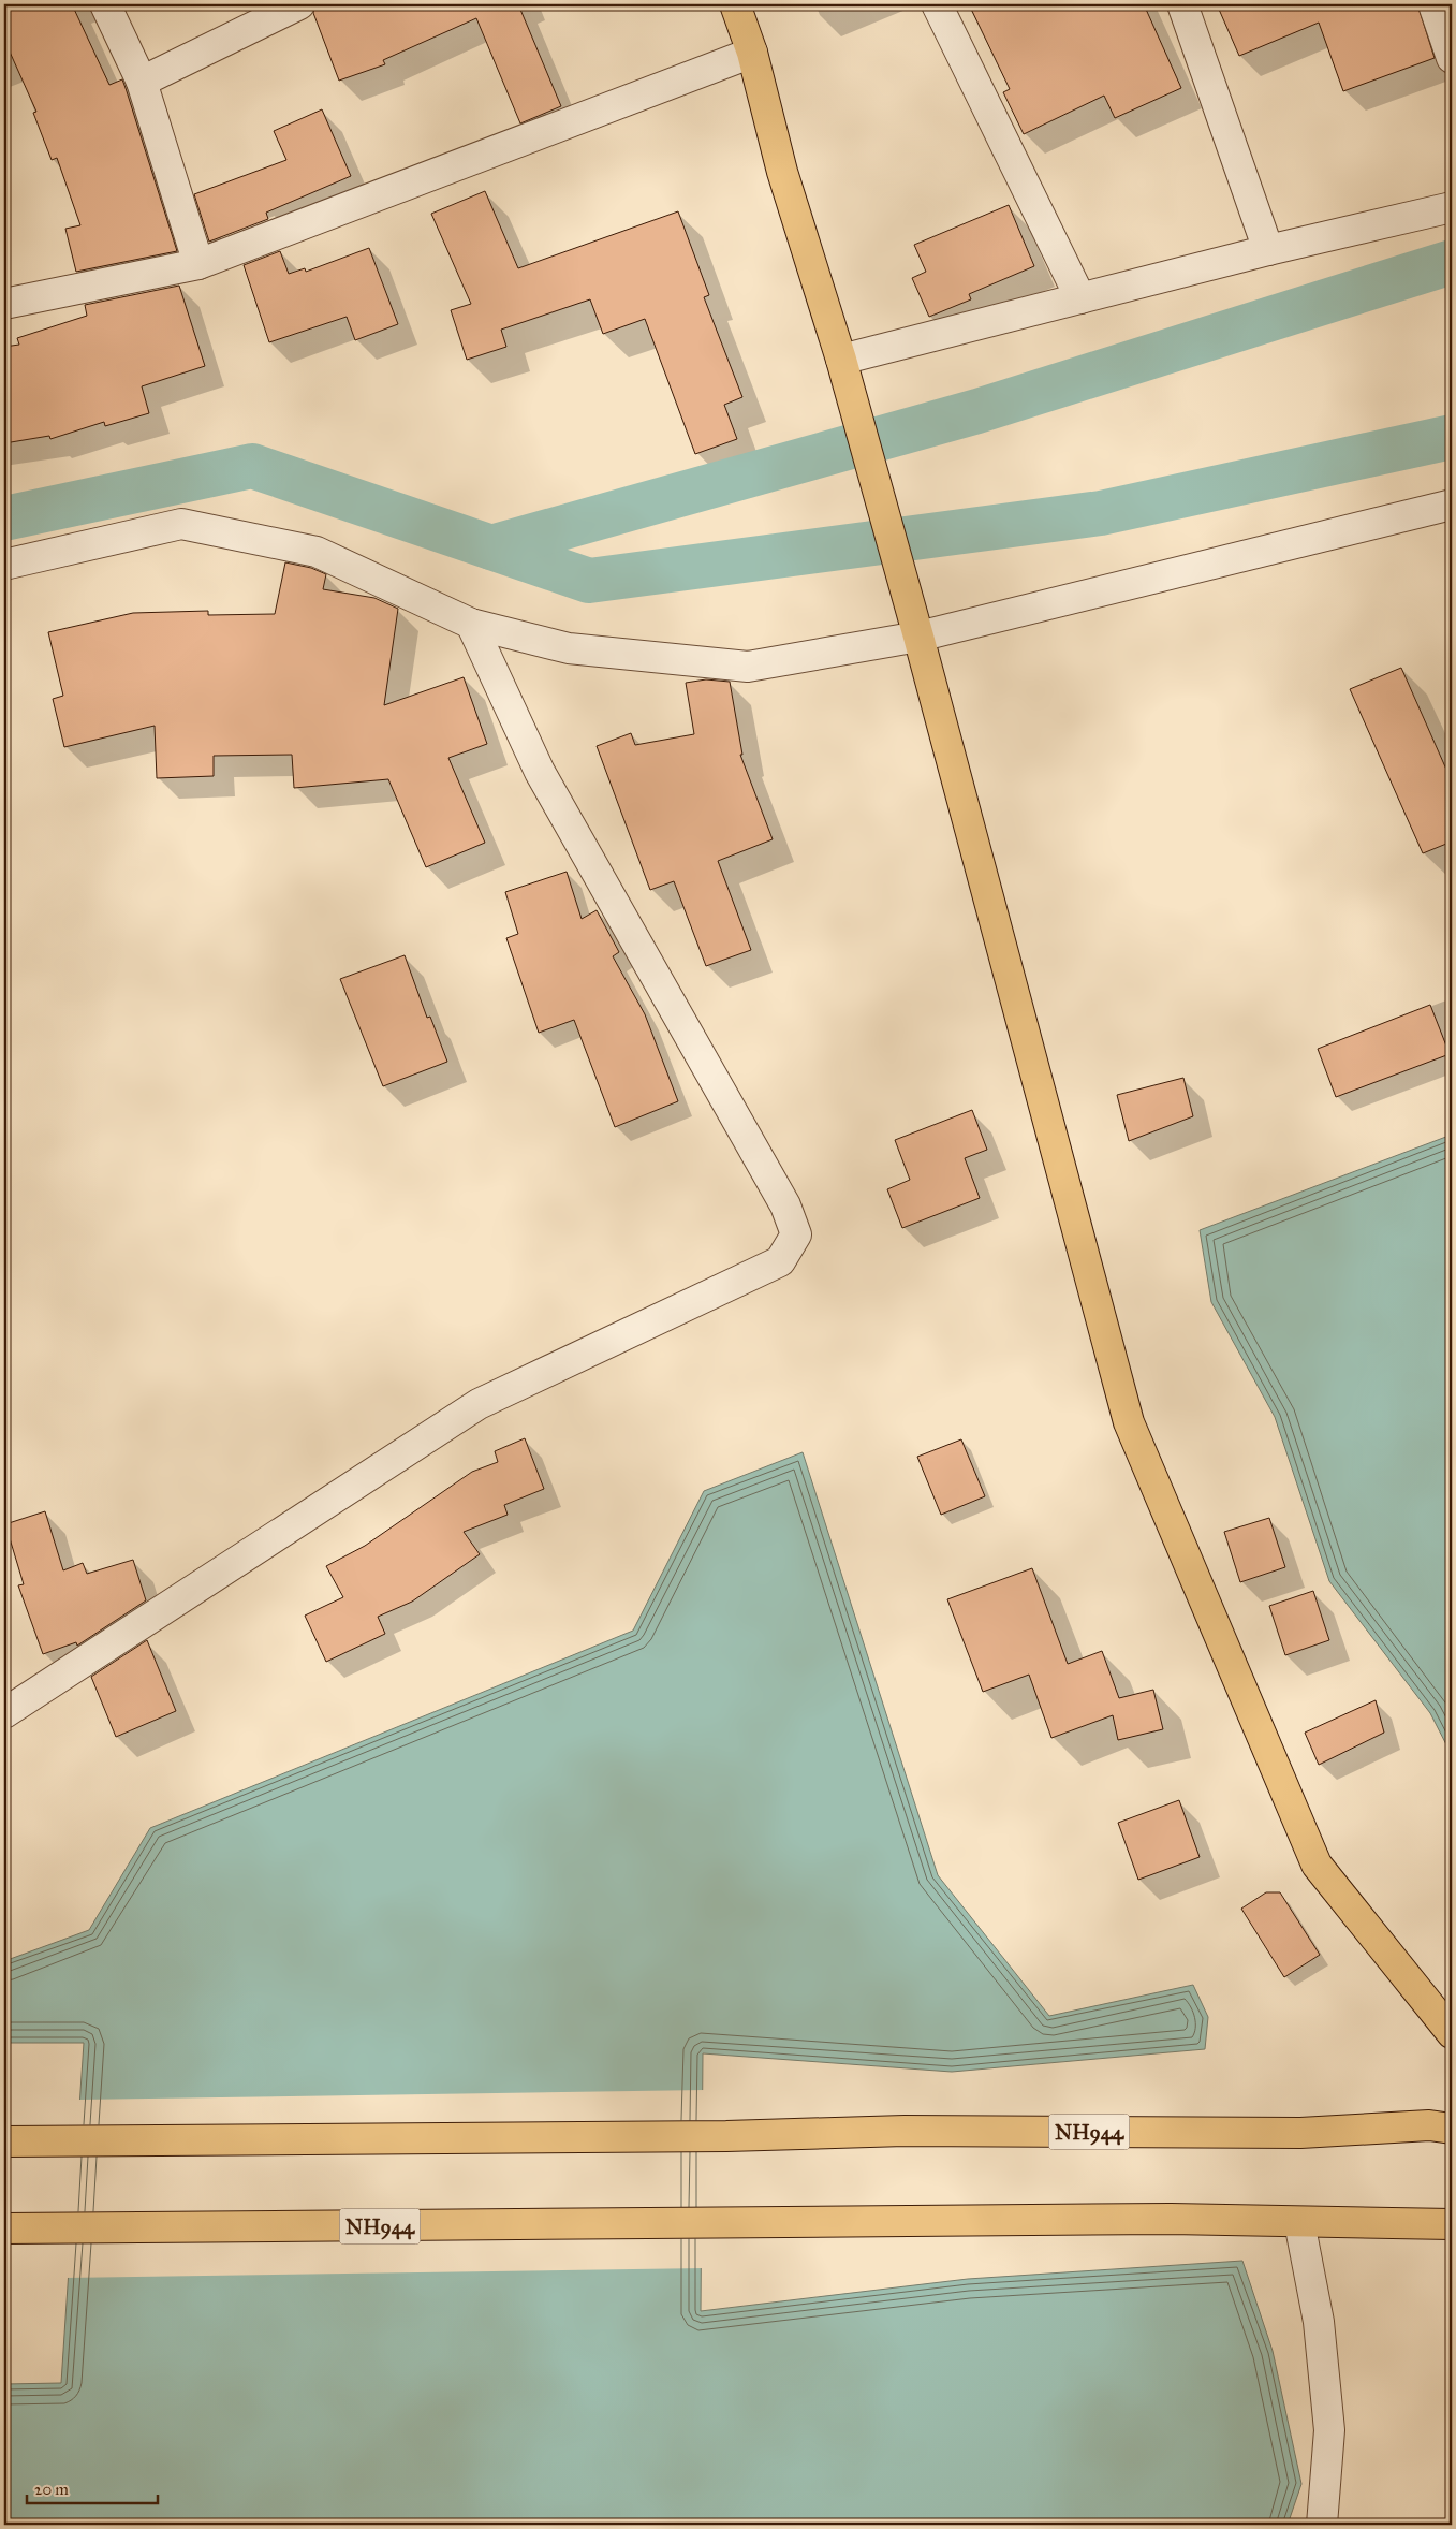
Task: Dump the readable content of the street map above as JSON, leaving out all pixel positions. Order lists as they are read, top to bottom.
{
  "streets": {
    "main road": ["NH944"]
  },
  "scale_bar": "20 m"
}
